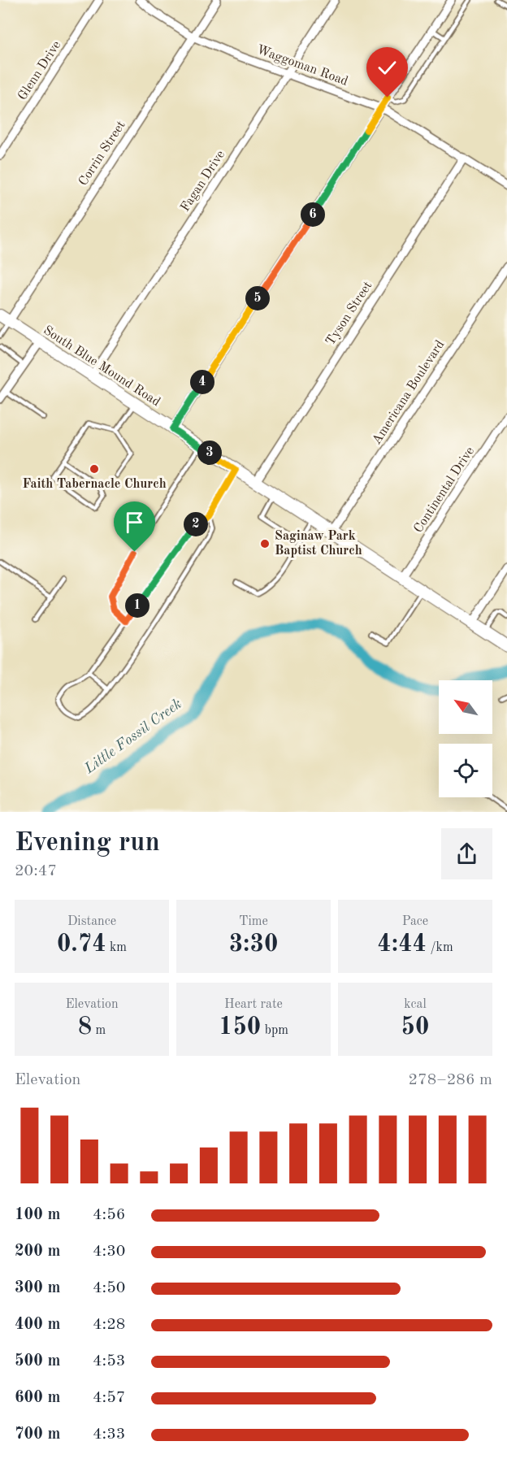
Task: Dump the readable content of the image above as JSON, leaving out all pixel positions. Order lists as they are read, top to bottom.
{
  "streets": {
    "main road": ["South Blue Mound Road"],
    "street": [
      "Waggoman Road",
      "Glenn Drive",
      "Corrin Street",
      "Fagan Drive",
      "Tyson Street",
      "Americana Boulevard",
      "Continental Drive"
    ]
  },
  "crossings": [
    ["Waggoman Road", "Corrin Street"],
    ["Waggoman Road", "Fagan Drive"],
    ["Waggoman Road", "Tyson Street"],
    ["Corrin Street", "South Blue Mound Road"],
    ["Fagan Drive", "South Blue Mound Road"],
    ["Tyson Street", "South Blue Mound Road"],
    ["South Blue Mound Road", "Americana Boulevard"],
    ["South Blue Mound Road", "Continental Drive"]
  ],
  "water": ["Little Fossil Creek"],
  "places": ["Faith Tabernacle Church", "Saginaw Park Baptist Church"],
  "north": "top left",
  "page": {
    "pins": [
      "6",
      "5",
      "4",
      "3",
      "2",
      "1"
    ],
    "heading": ["Evening run", "20:47"],
    "stats": [
      ["Distance", "0.74 km"],
      ["Time", "3:30"],
      ["Pace", "4:44 /km"],
      ["Elevation", "8 m"],
      ["Heart rate", "150 bpm"],
      ["kcal", "50"]
    ],
    "chart": ["Elevation", "278–286 m"],
    "list": [
      {
        "name": "100 m",
        "note": "4:56"
      },
      {
        "name": "200 m",
        "note": "4:30"
      },
      {
        "name": "300 m",
        "note": "4:50"
      },
      {
        "name": "400 m",
        "note": "4:28"
      },
      {
        "name": "500 m",
        "note": "4:53"
      },
      {
        "name": "600 m",
        "note": "4:57"
      },
      {
        "name": "700 m",
        "note": "4:33"
      }
    ]
  }
}
